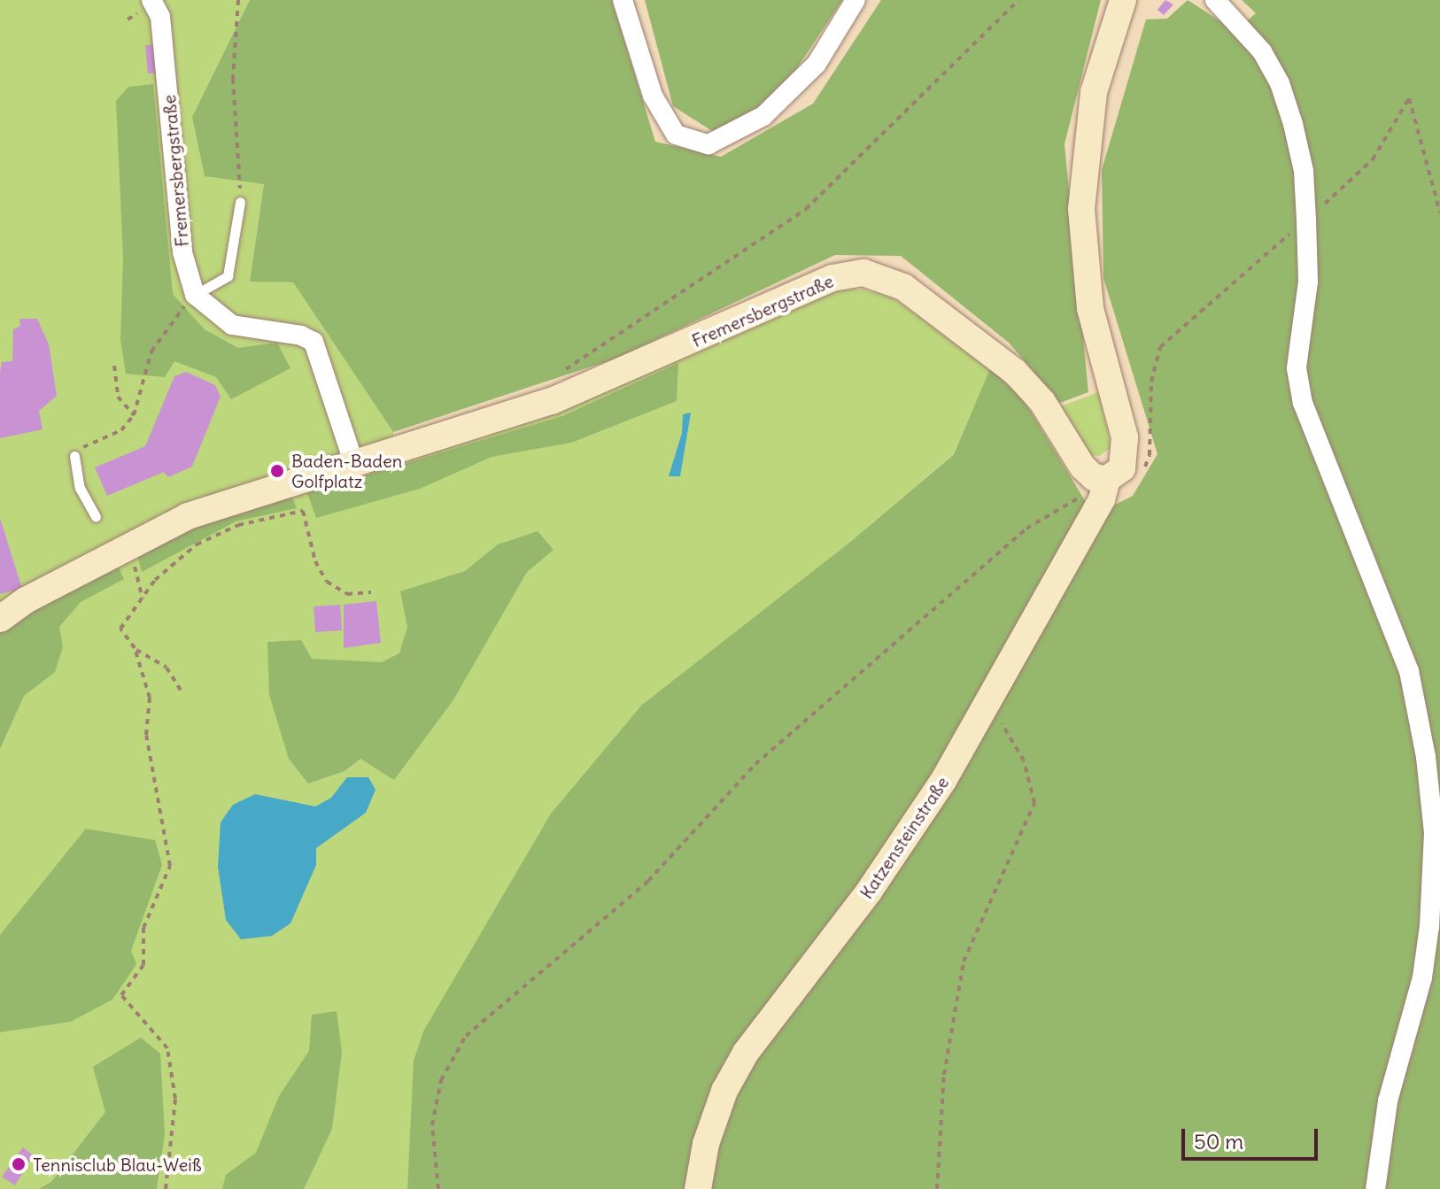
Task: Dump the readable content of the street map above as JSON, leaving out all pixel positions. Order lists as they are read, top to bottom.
{
  "streets": {
    "main road": ["Fremersbergstraße", "Katzensteinstraße"]
  },
  "crossings": [
    ["Fremersbergstraße", "Katzensteinstraße"]
  ],
  "places": ["Baden-Baden Golfplatz", "Tennisclub Blau-Weiß"],
  "scale_bar": "50 m"
}
